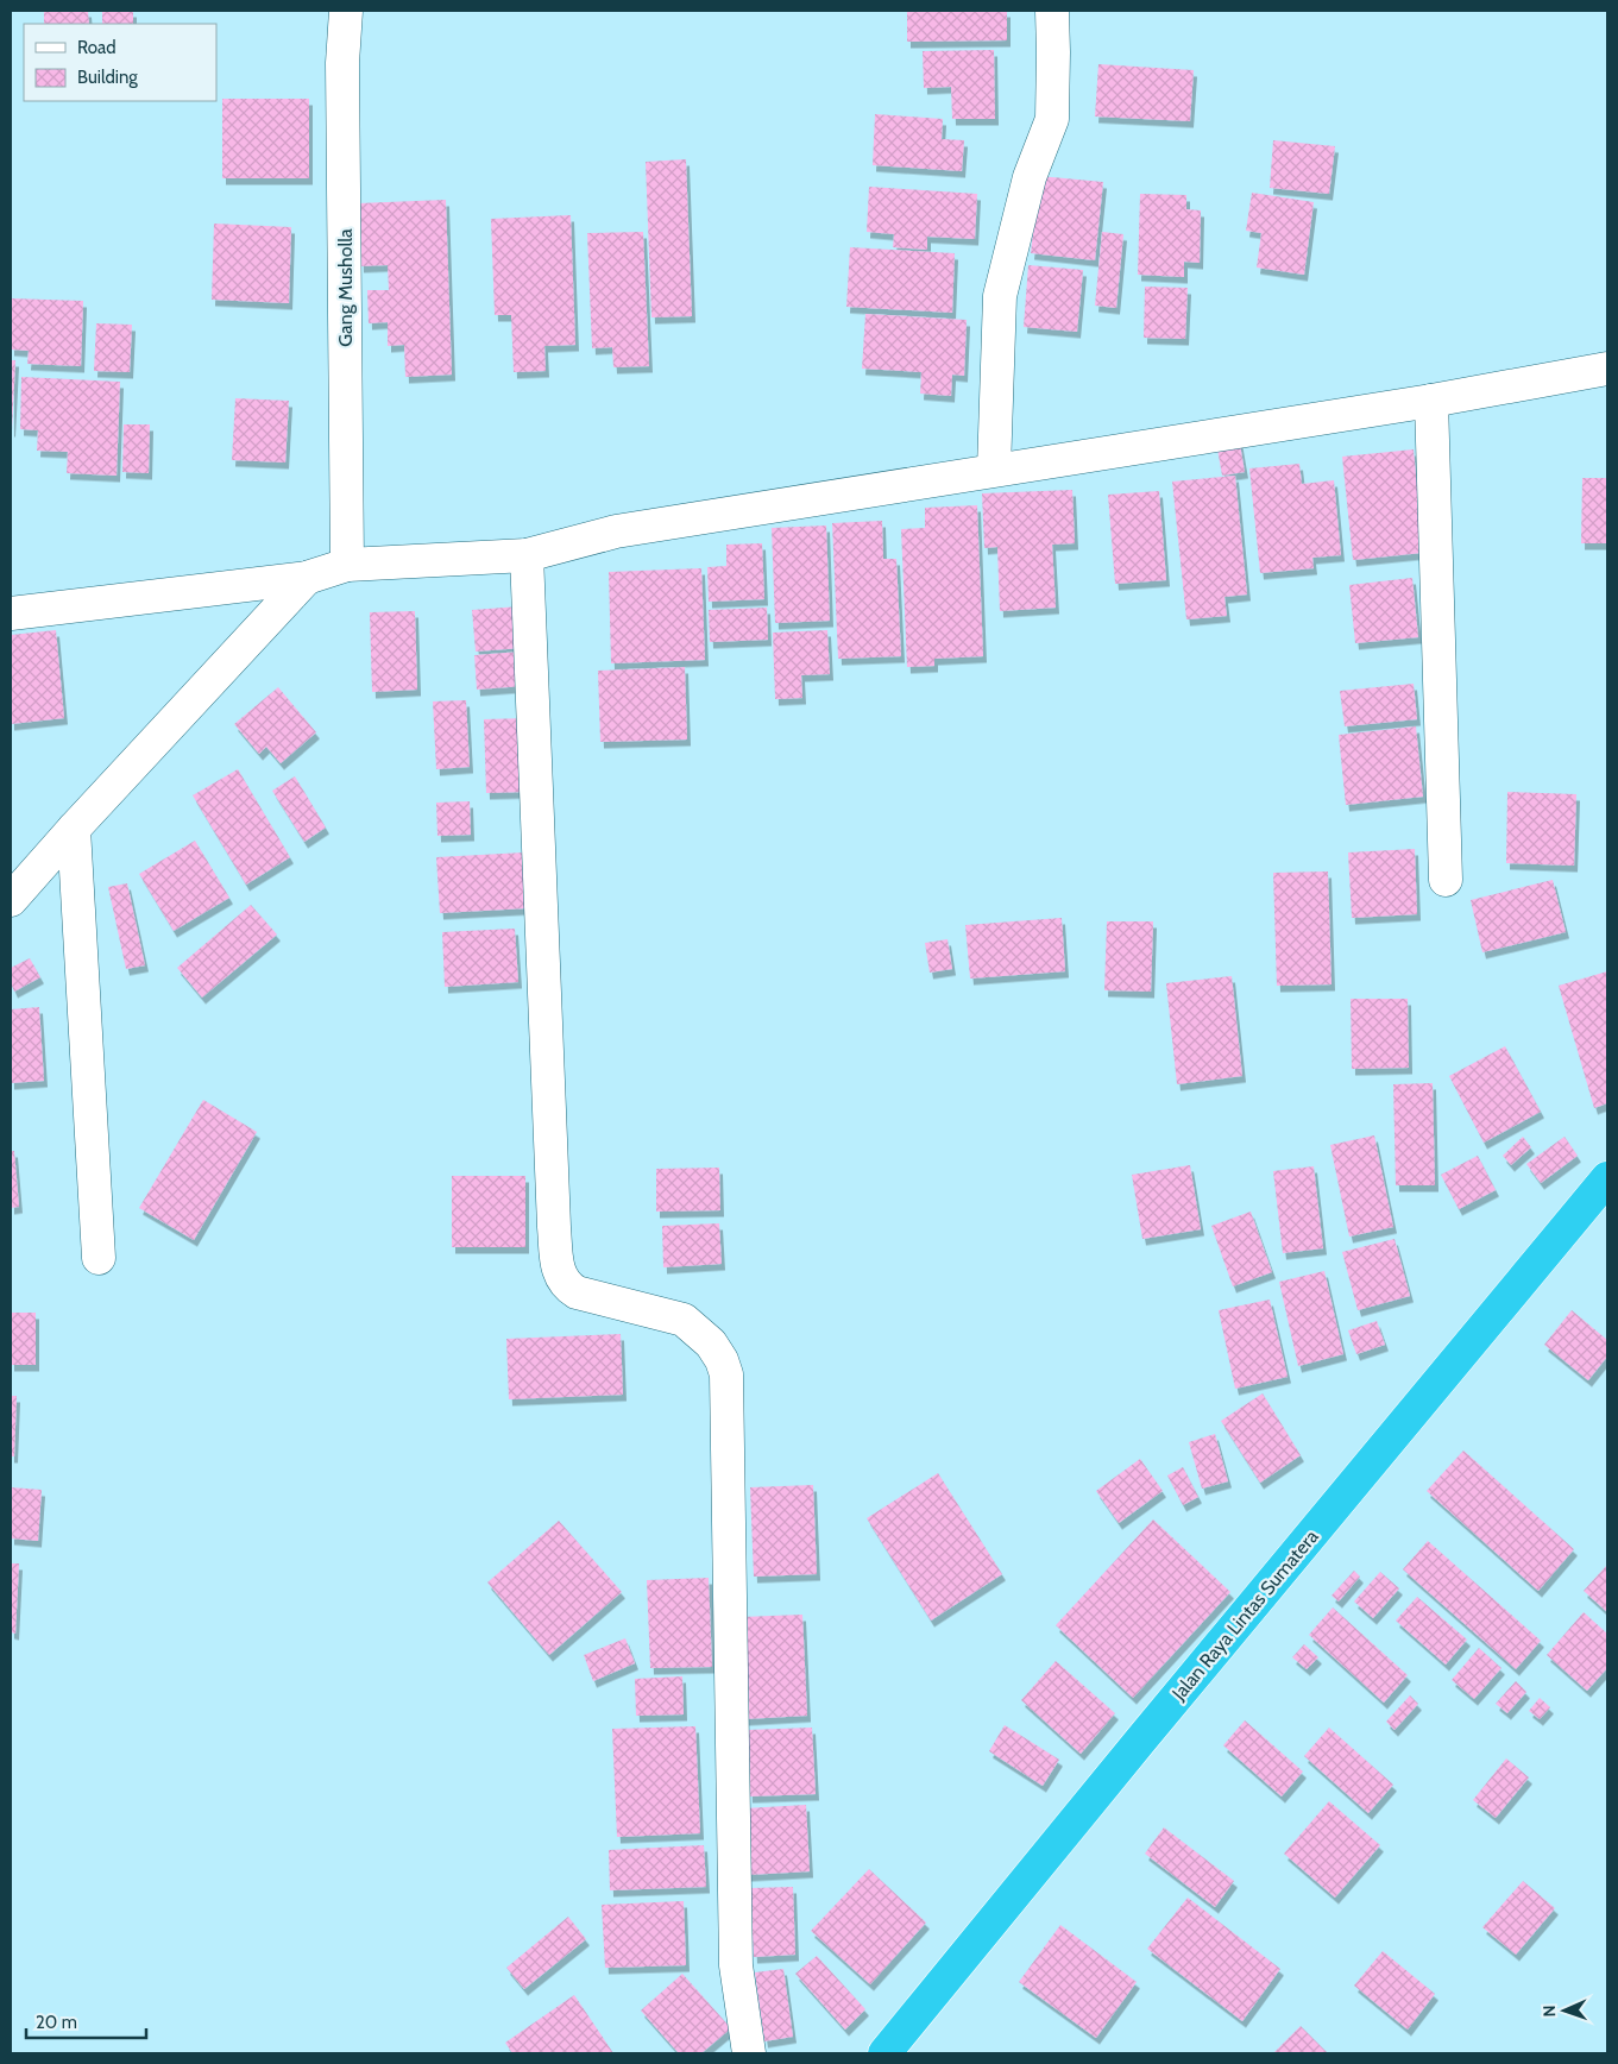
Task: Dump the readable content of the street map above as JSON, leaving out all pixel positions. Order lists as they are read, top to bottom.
{
  "streets": {
    "highway": ["Jalan Raya Lintas Sumatera"],
    "street": ["Gang Musholla"]
  },
  "legend": ["Road", "Building"],
  "scale_bar": "20 m",
  "north": "left"
}
